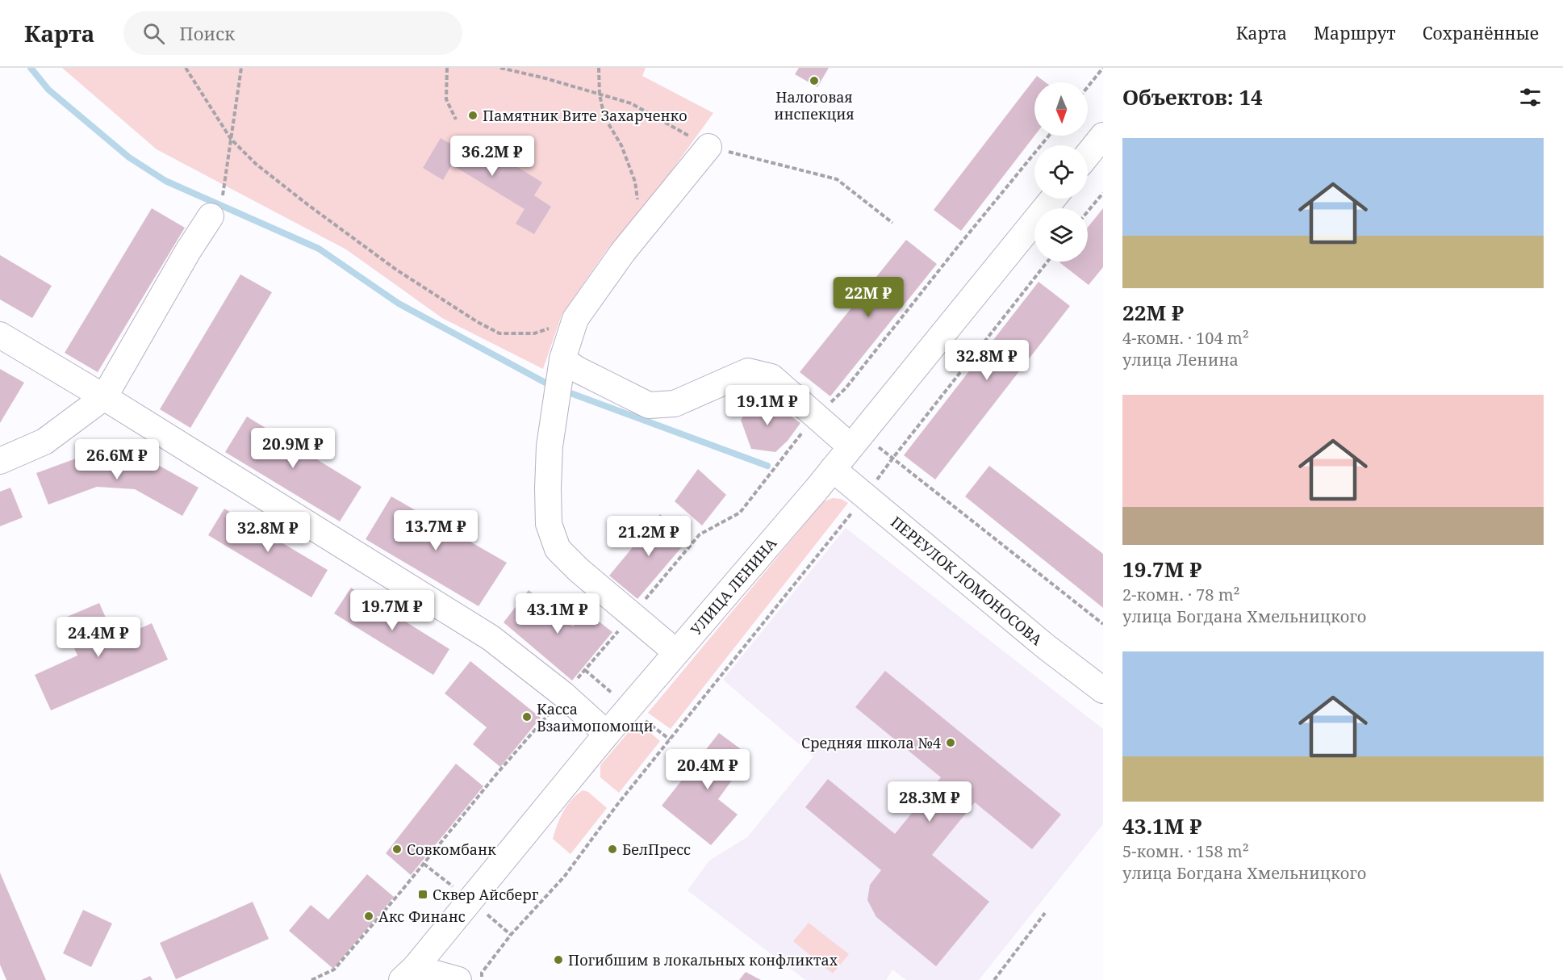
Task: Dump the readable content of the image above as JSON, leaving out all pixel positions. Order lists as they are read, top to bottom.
{
  "streets": {
    "street": ["ПЕРЕУЛОК ЛОМОНОСОВА", "УЛИЦА ЛЕНИНА"]
  },
  "crossings": [
    ["ПЕРЕУЛОК ЛОМОНОСОВА", "УЛИЦА ЛЕНИНА"]
  ],
  "places": {
    "other": [
      "Налоговая инспекция",
      "Памятник Вите Захарченко",
      "Касса Взаимопомощи",
      "Средняя школа №4",
      "Совкомбанк",
      "БелПресс",
      "Акс Финанс",
      "Погибшим в локальных конфликтах"
    ],
    "transit": ["Сквер Айсберг"]
  },
  "north": "bottom",
  "page": {
    "header": "Карта",
    "search": "Поиск",
    "nav": ["Карта", "Маршрут", "Сохранённые"],
    "heading": "Объектов: 14",
    "list": [
      {
        "name": "22M ₽",
        "note": "4-комн. · 104 m² · улица Ленина"
      },
      {
        "name": "19.7M ₽",
        "note": "2-комн. · 78 m² · улица Богдана Хмельницкого"
      },
      {
        "name": "43.1M ₽",
        "note": "5-комн. · 158 m² · улица Богдана Хмельницкого"
      }
    ],
    "price": [
      "36.2M ₽",
      "22M ₽",
      "32.8M ₽",
      "19.1M ₽",
      "20.9M ₽",
      "26.6M ₽",
      "13.7M ₽",
      "32.8M ₽",
      "21.2M ₽",
      "19.7M ₽",
      "43.1M ₽",
      "24.4M ₽",
      "20.4M ₽",
      "28.3M ₽"
    ]
  }
}
